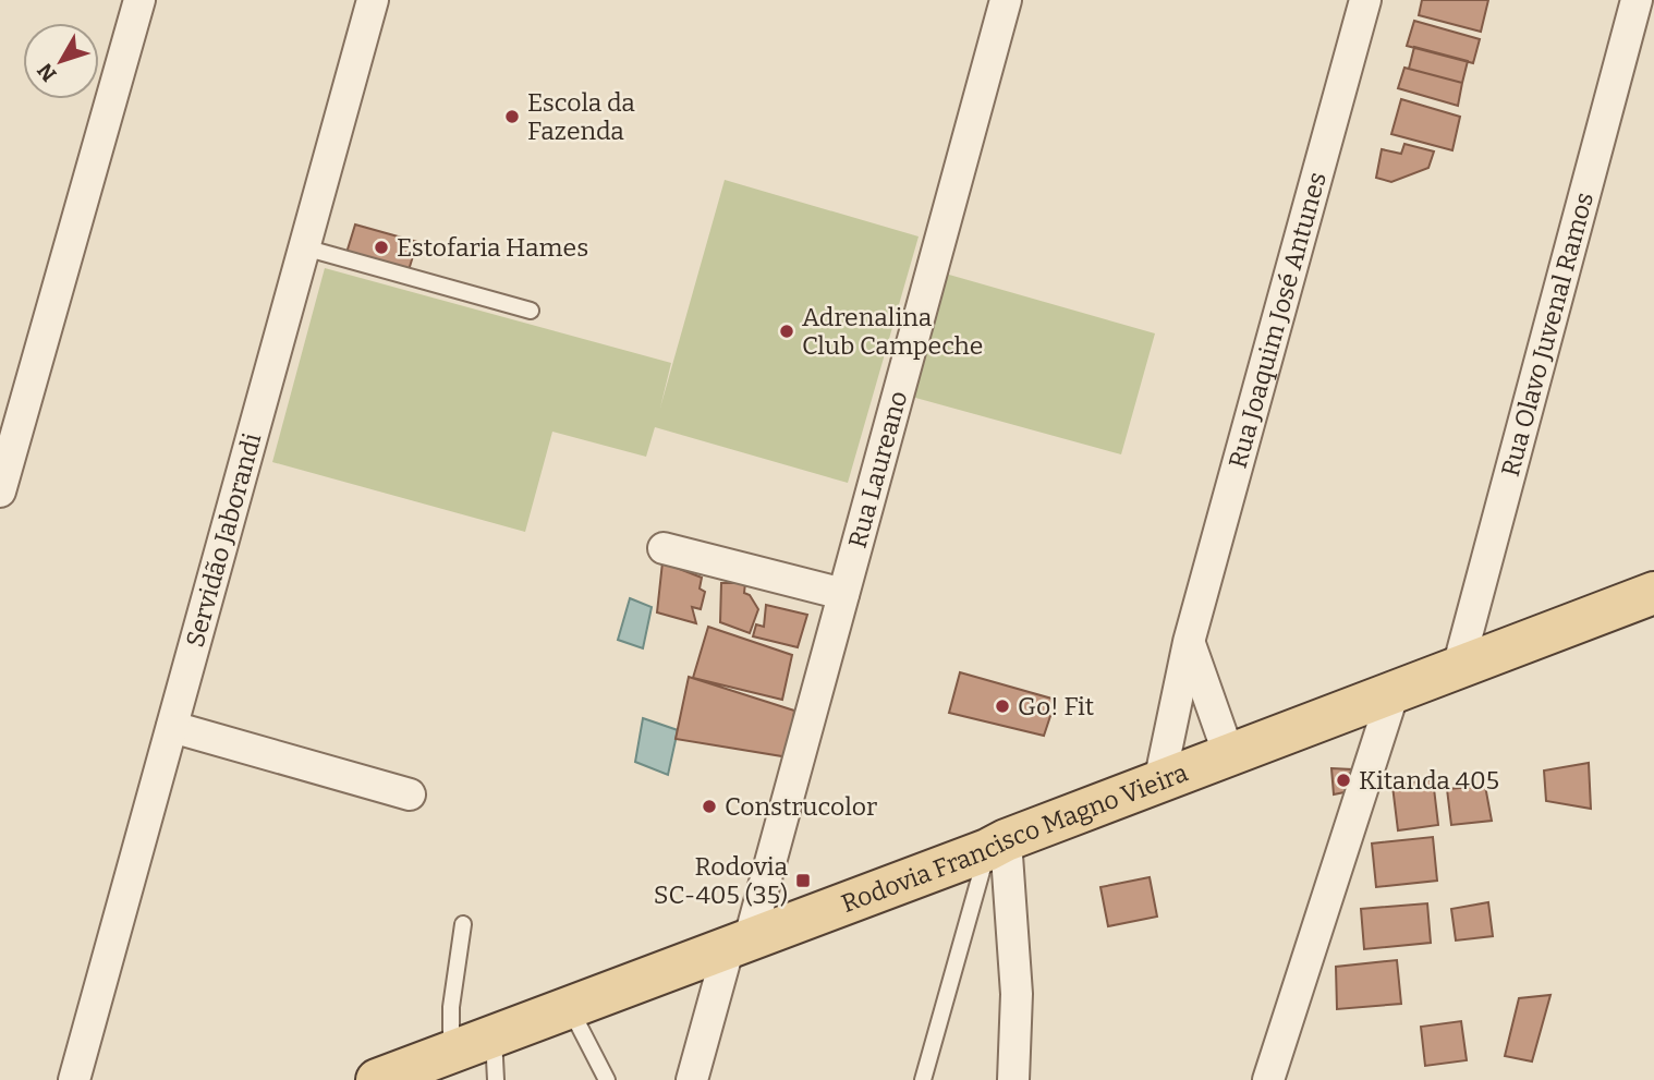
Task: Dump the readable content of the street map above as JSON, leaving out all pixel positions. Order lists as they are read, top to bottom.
{
  "streets": {
    "main road": ["Rodovia Francisco Magno Vieira"],
    "street": [
      "Rua Joaquim José Antunes",
      "Rua Olavo Juvenal Ramos",
      "Rua Laureano",
      "Servidão Jaborandi"
    ]
  },
  "crossings": [
    ["Rua Joaquim José Antunes", "Rodovia Francisco Magno Vieira"],
    ["Rua Olavo Juvenal Ramos", "Rodovia Francisco Magno Vieira"],
    ["Rua Laureano", "Rodovia Francisco Magno Vieira"]
  ],
  "places": {
    "other": [
      "Escola da Fazenda",
      "Estofaria Hames",
      "Adrenalina Club Campeche",
      "Go! Fit",
      "Kitanda 405",
      "Construcolor"
    ],
    "transit": ["Rodovia SC-405 (35)"]
  },
  "north": "bottom left"
}
